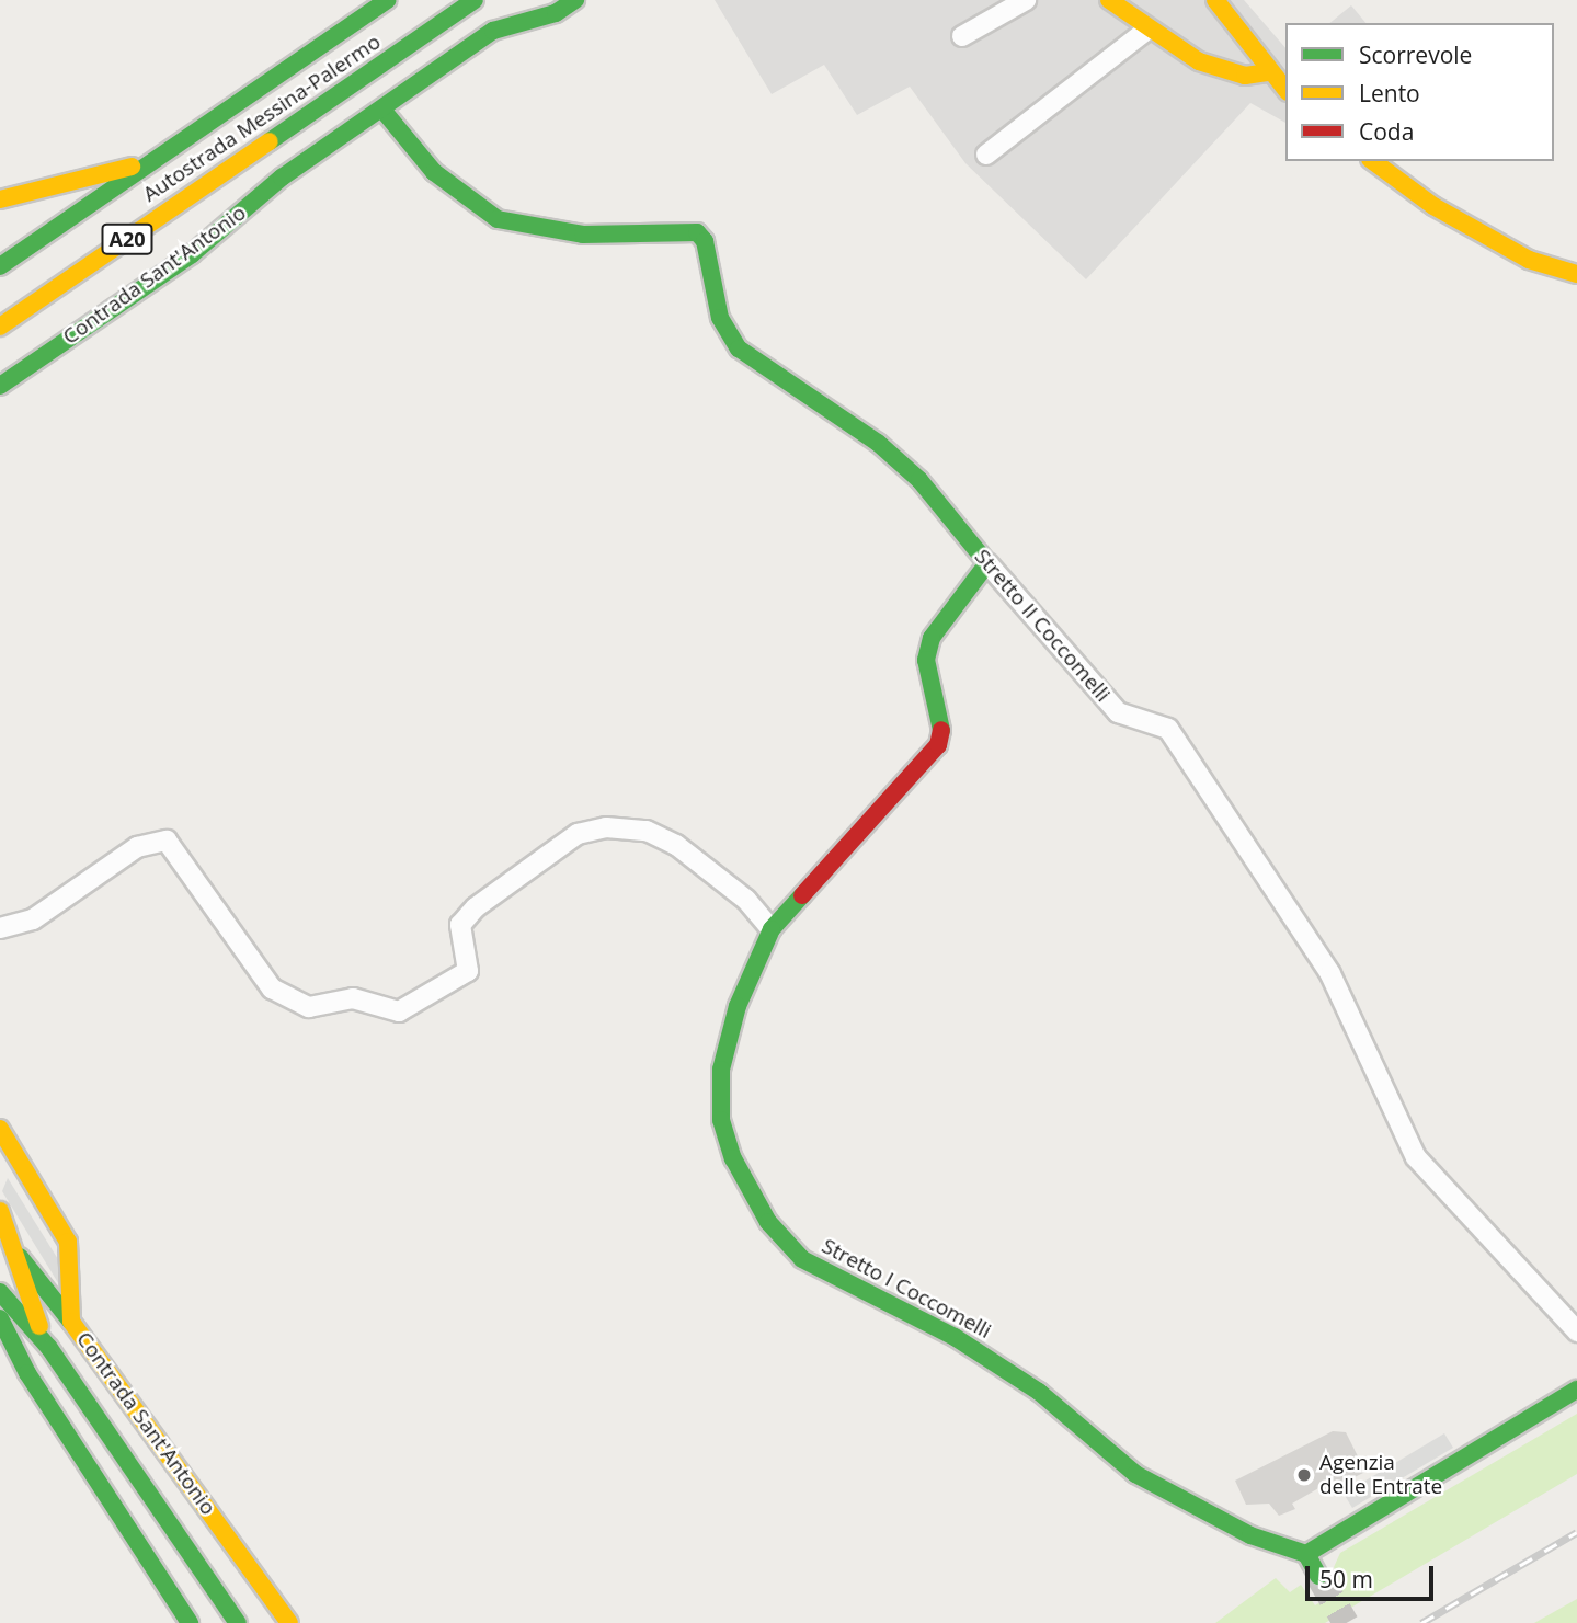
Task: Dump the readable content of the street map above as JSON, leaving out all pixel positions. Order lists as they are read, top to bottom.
{
  "streets": {
    "main road": [
      "Autostrada Messina-Palermo",
      "A20",
      "Contrada Sant'Antonio",
      "Stretto II Coccomelli",
      "Stretto I Coccomelli"
    ]
  },
  "crossings": [
    ["Contrada Sant'Antonio", "Stretto II Coccomelli"],
    ["Stretto II Coccomelli", "Stretto I Coccomelli"]
  ],
  "places": ["Agenzia delle Entrate"],
  "legend": ["Scorrevole", "Lento", "Coda"],
  "scale_bar": "50 m"
}
